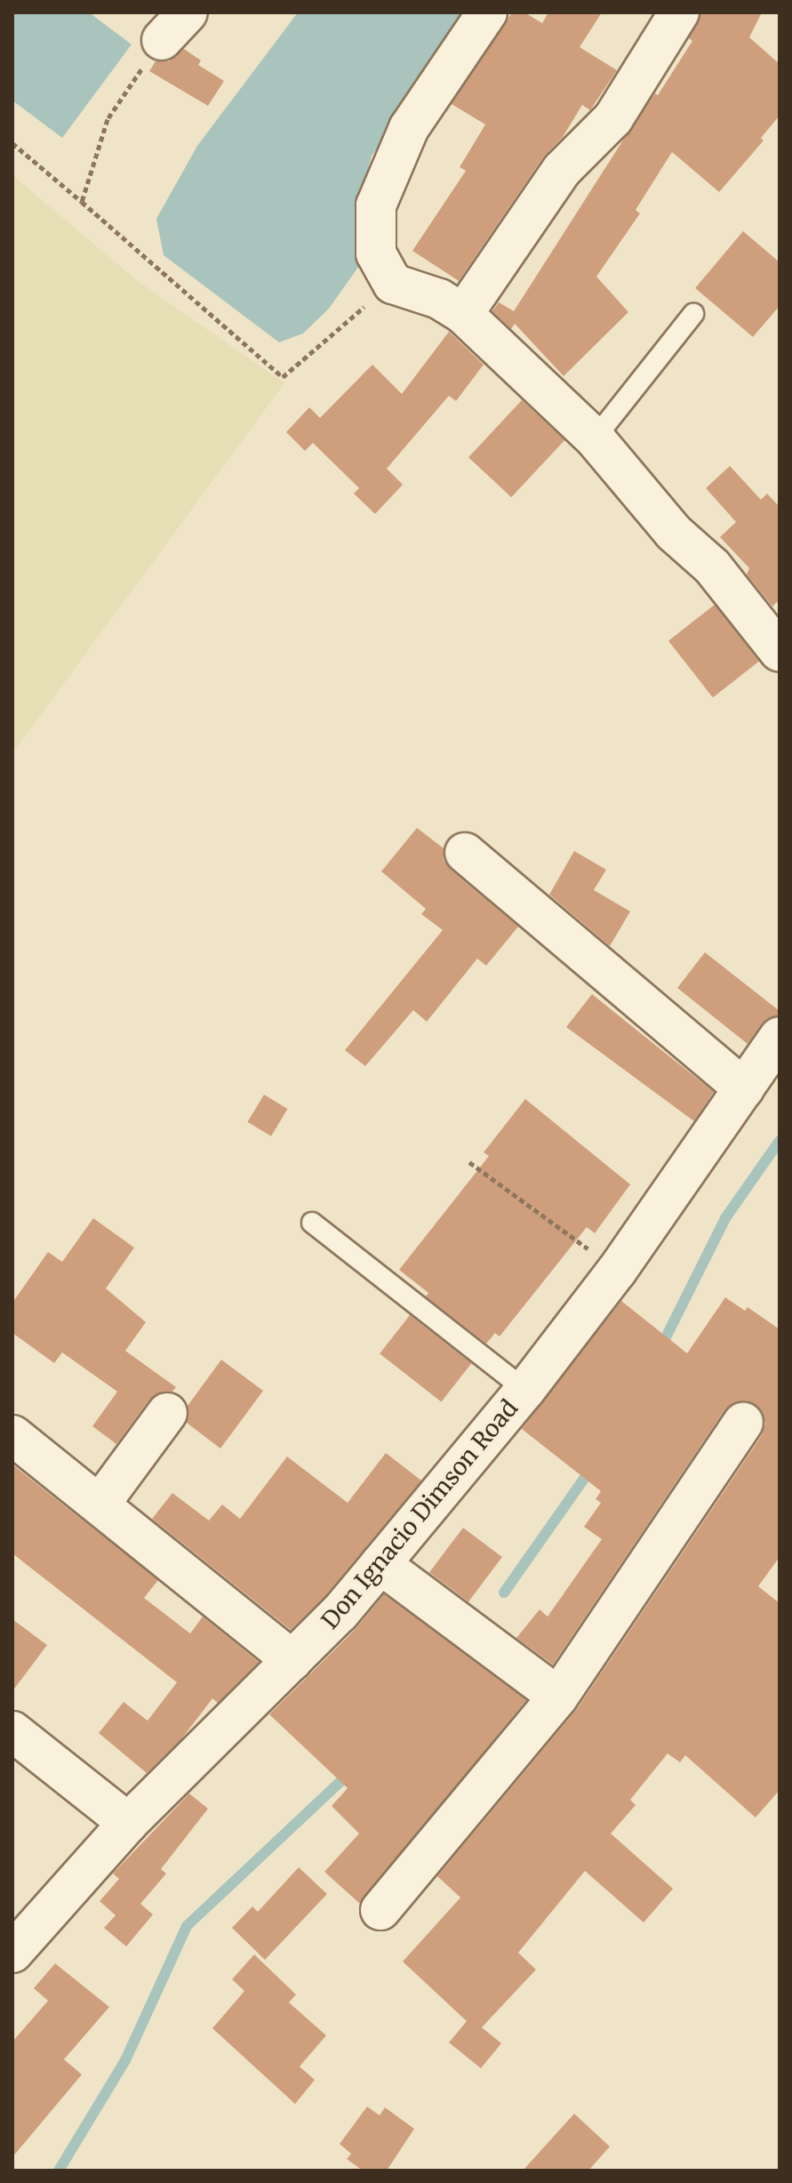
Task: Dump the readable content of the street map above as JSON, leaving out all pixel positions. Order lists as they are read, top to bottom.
{
  "streets": {
    "street": ["Don Ignacio Dimson Road"]
  }
}
